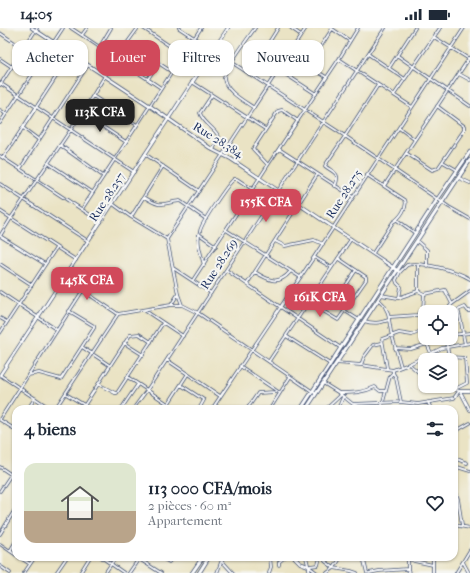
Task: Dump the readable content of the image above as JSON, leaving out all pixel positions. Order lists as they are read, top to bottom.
{
  "streets": {
    "street": [
      "Rue 28.384",
      "Rue 28.275",
      "Rue 28.257",
      "Rue 28.269"
    ]
  },
  "crossings": [
    ["Rue 28.384", "Rue 28.275"],
    ["Rue 28.384", "Rue 28.257"],
    ["Rue 28.384", "Rue 28.269"]
  ],
  "page": {
    "status": "14:05",
    "chip": [
      "Acheter",
      "Louer",
      "Filtres",
      "Nouveau"
    ],
    "price": [
      "113K CFA",
      "155K CFA",
      "145K CFA",
      "161K CFA"
    ],
    "heading": "4 biens",
    "list": [
      {
        "name": "113 000 CFA/mois",
        "note": "2 pièces · 60 m² · Appartement"
      }
    ]
  }
}
